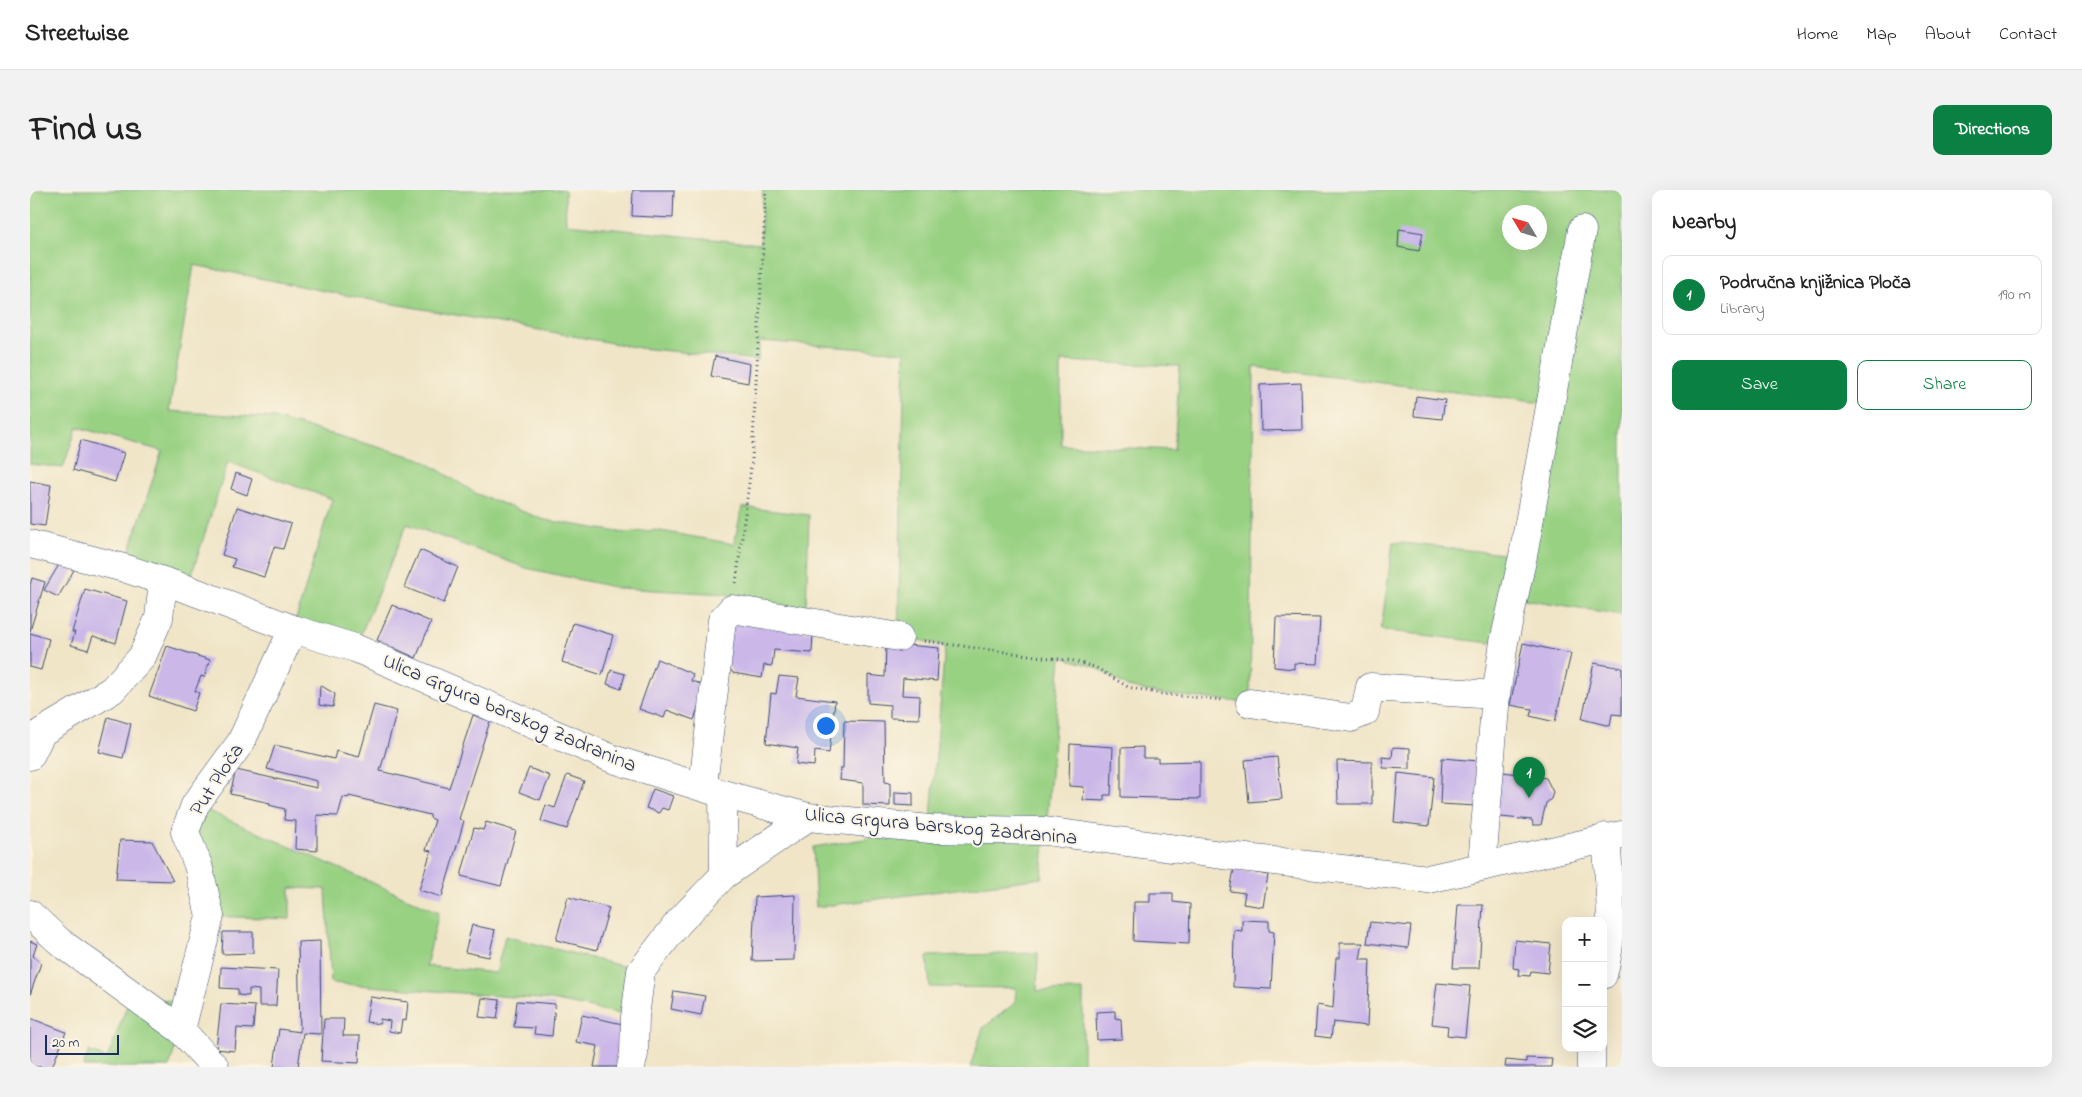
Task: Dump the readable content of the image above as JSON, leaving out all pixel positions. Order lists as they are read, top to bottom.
{
  "streets": {
    "street": ["Ulica Grgura barskog Zadranina", "Put Ploča"]
  },
  "crossings": [
    ["Ulica Grgura barskog Zadranina", "Put Ploča"]
  ],
  "scale_bar": "20 m",
  "north": "top left",
  "page": {
    "header": "Streetwise",
    "nav": [
      "Home",
      "Map",
      "About",
      "Contact"
    ],
    "title": "Find us",
    "buttons": [
      "Directions",
      ["Save", "Share"]
    ],
    "heading": "Nearby",
    "list": [
      {
        "mark": "1",
        "name": "Područna knjižnica Ploča",
        "note": "Library",
        "value": "190 m"
      }
    ],
    "pins": "1",
    "map_buttons": ["+", "−"],
    "scale": "20 m"
  }
}
